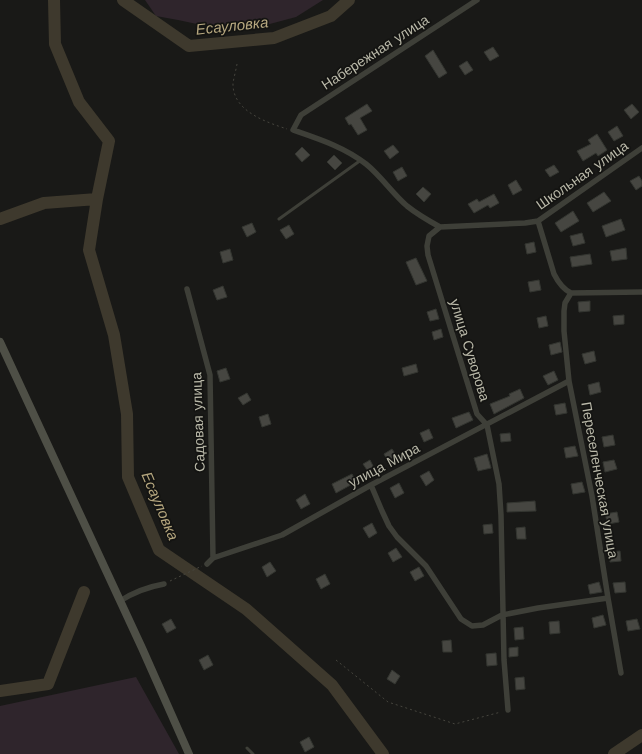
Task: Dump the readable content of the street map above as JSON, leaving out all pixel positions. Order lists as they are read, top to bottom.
{
  "streets": {
    "street": [
      "Набережная улица",
      "Школьная улица",
      "улица Суворова",
      "Садовая улица",
      "улица Мира",
      "Переселенческая улица"
    ]
  },
  "crossings": [
    ["Школьная улица", "улица Суворова"],
    ["улица Суворова", "улица Мира"],
    ["Садовая улица", "улица Мира"],
    ["улица Мира", "Переселенческая улица"]
  ],
  "water": ["Есауловка"]
}
